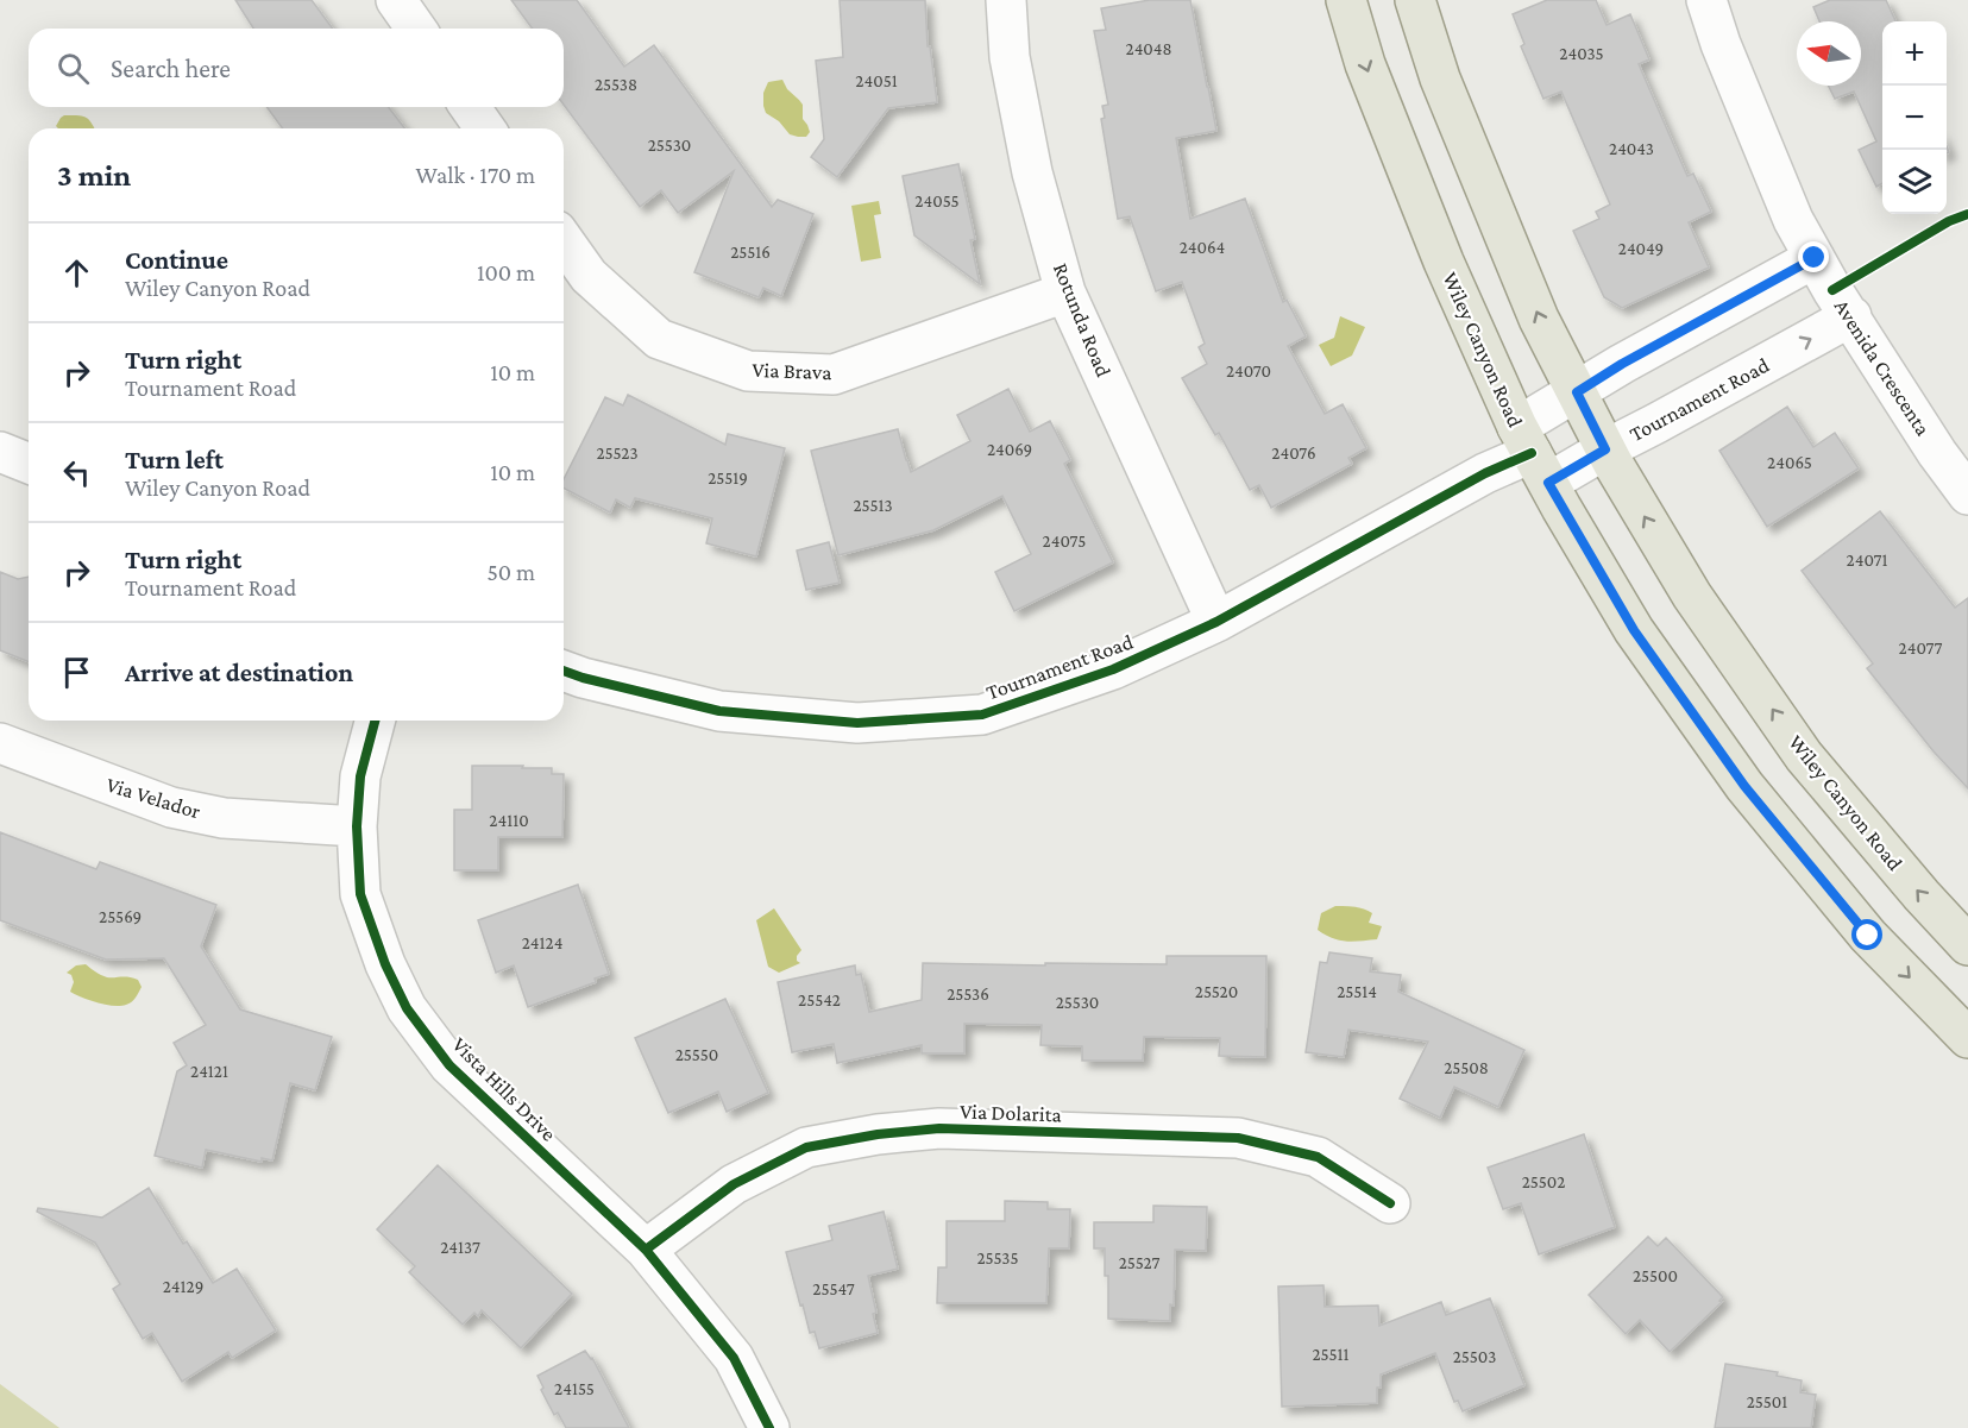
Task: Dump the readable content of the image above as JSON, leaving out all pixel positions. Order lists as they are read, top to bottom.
{
  "streets": {
    "main road": ["Wiley Canyon Road"],
    "street": [
      "Rotunda Road",
      "Avenida Crescenta",
      "Via Brava",
      "Tournament Road",
      "Via Velador",
      "Vista Hills Drive",
      "Via Dolarita"
    ]
  },
  "crossings": [
    ["Rotunda Road", "Via Brava"],
    ["Rotunda Road", "Tournament Road"],
    ["Wiley Canyon Road", "Tournament Road"],
    ["Avenida Crescenta", "Tournament Road"],
    ["Via Velador", "Vista Hills Drive"],
    ["Vista Hills Drive", "Via Dolarita"]
  ],
  "house_numbers": [
    "24048",
    "24035",
    "24051",
    "25538",
    "25530",
    "24043",
    "24055",
    "24064",
    "24049",
    "25516",
    "24070",
    "24069",
    "25523",
    "24076",
    "24065",
    "25519",
    "25513",
    "24075",
    "24071",
    "24077",
    "24110",
    "25569",
    "24124",
    "25520",
    "25514",
    "25536",
    "25542",
    "25530",
    "25550",
    "25508",
    "24121",
    "25502",
    "24137",
    "25535",
    "25527",
    "25500",
    "24129",
    "25547",
    "25511",
    "25503",
    "24155",
    "25501"
  ],
  "north": "left",
  "page": {
    "map_buttons": ["+", "−"],
    "search": "Search here",
    "heading": ["3 min", "Walk · 170 m"],
    "list": [
      ["Continue", "Wiley Canyon Road", "100 m"],
      ["Turn right", "Tournament Road", "10 m"],
      ["Turn left", "Wiley Canyon Road", "10 m"],
      ["Turn right", "Tournament Road", "50 m"],
      "Arrive at destination"
    ]
  }
}
